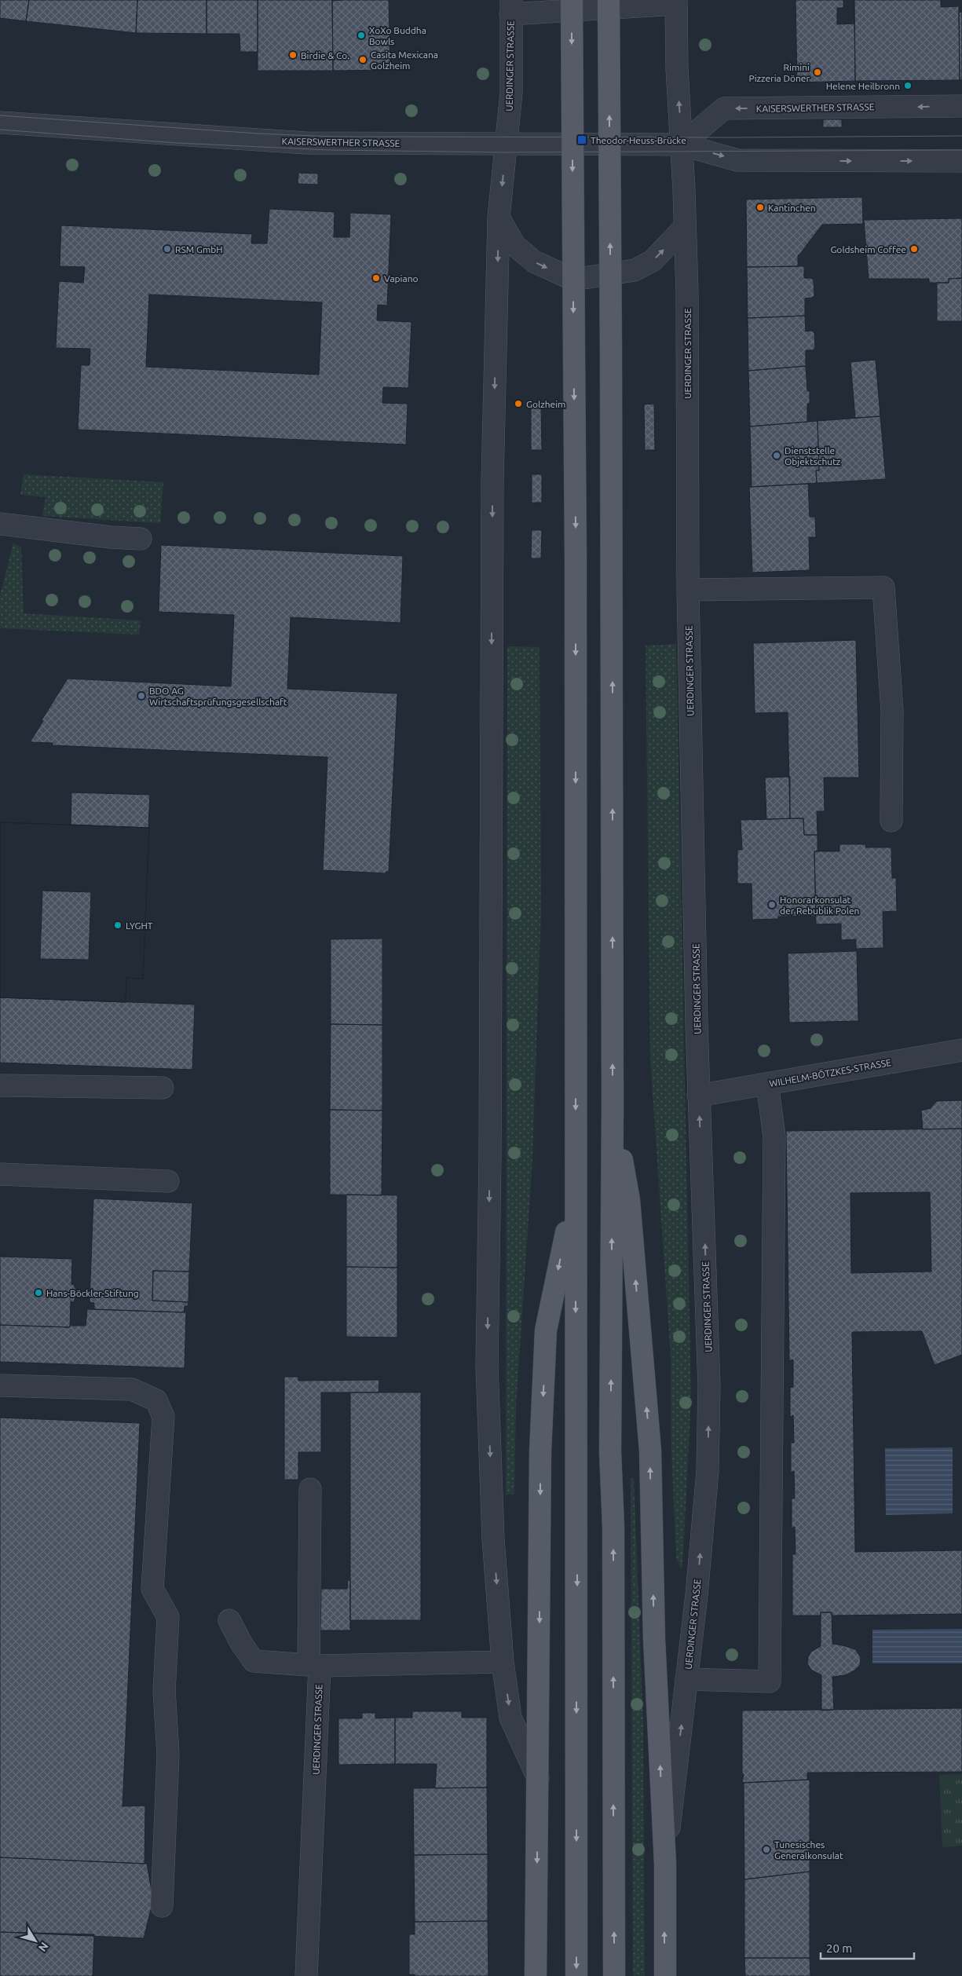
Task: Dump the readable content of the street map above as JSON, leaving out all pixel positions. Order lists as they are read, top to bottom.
{
  "streets": {
    "main road": ["UERDINGER STRASSE"],
    "street": ["KAISERSWERTHER STRASSE", "WILHELM-BÖTZKES-STRASSE"]
  },
  "crossings": [
    ["UERDINGER STRASSE", "KAISERSWERTHER STRASSE"],
    ["UERDINGER STRASSE", "WILHELM-BÖTZKES-STRASSE"]
  ],
  "places": {
    "other": [
      "XoXo Buddha Bowls",
      "Birdie & Co.",
      "Casita Mexicana Golzheim",
      "Rimini Pizzeria Döner",
      "Helene Heilbronn",
      "Kantinchen",
      "RSM GmbH",
      "Goldsheim Coffee",
      "Vapiano",
      "Golzheim",
      "Dienststelle Objektschutz",
      "BDO AG Wirtschaftsprüfungsgesellschaft",
      "Honorarkonsulat der Rebublik Polen",
      "LYGHT",
      "Hans-Böckler-Stiftung",
      "Tunesisches Generalkonsulat"
    ],
    "transit": ["Theodor-Heuss-Brücke"]
  },
  "scale_bar": "20 m",
  "north": "bottom right"
}
